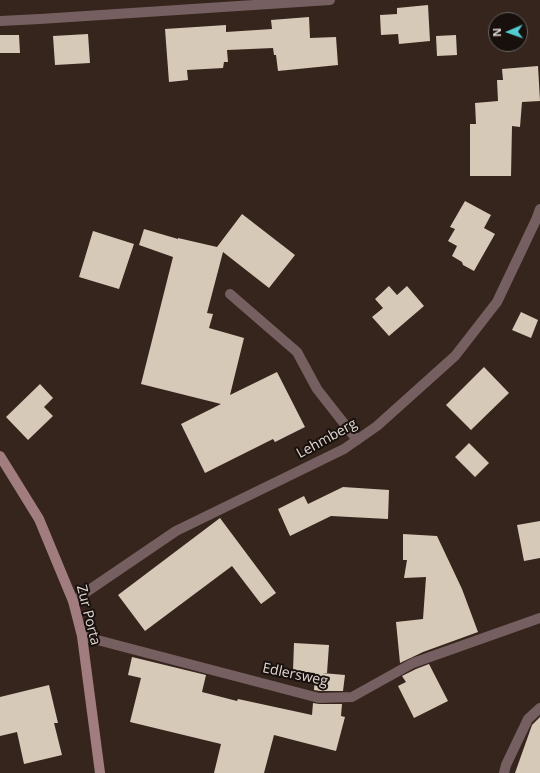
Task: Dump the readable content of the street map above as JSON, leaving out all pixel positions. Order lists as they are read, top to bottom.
{
  "streets": {
    "main road": ["Zur Porta"],
    "street": ["Lehmberg", "Edlersweg"]
  },
  "crossings": [
    ["Lehmberg", "Zur Porta"],
    ["Zur Porta", "Edlersweg"]
  ],
  "north": "left"
}
